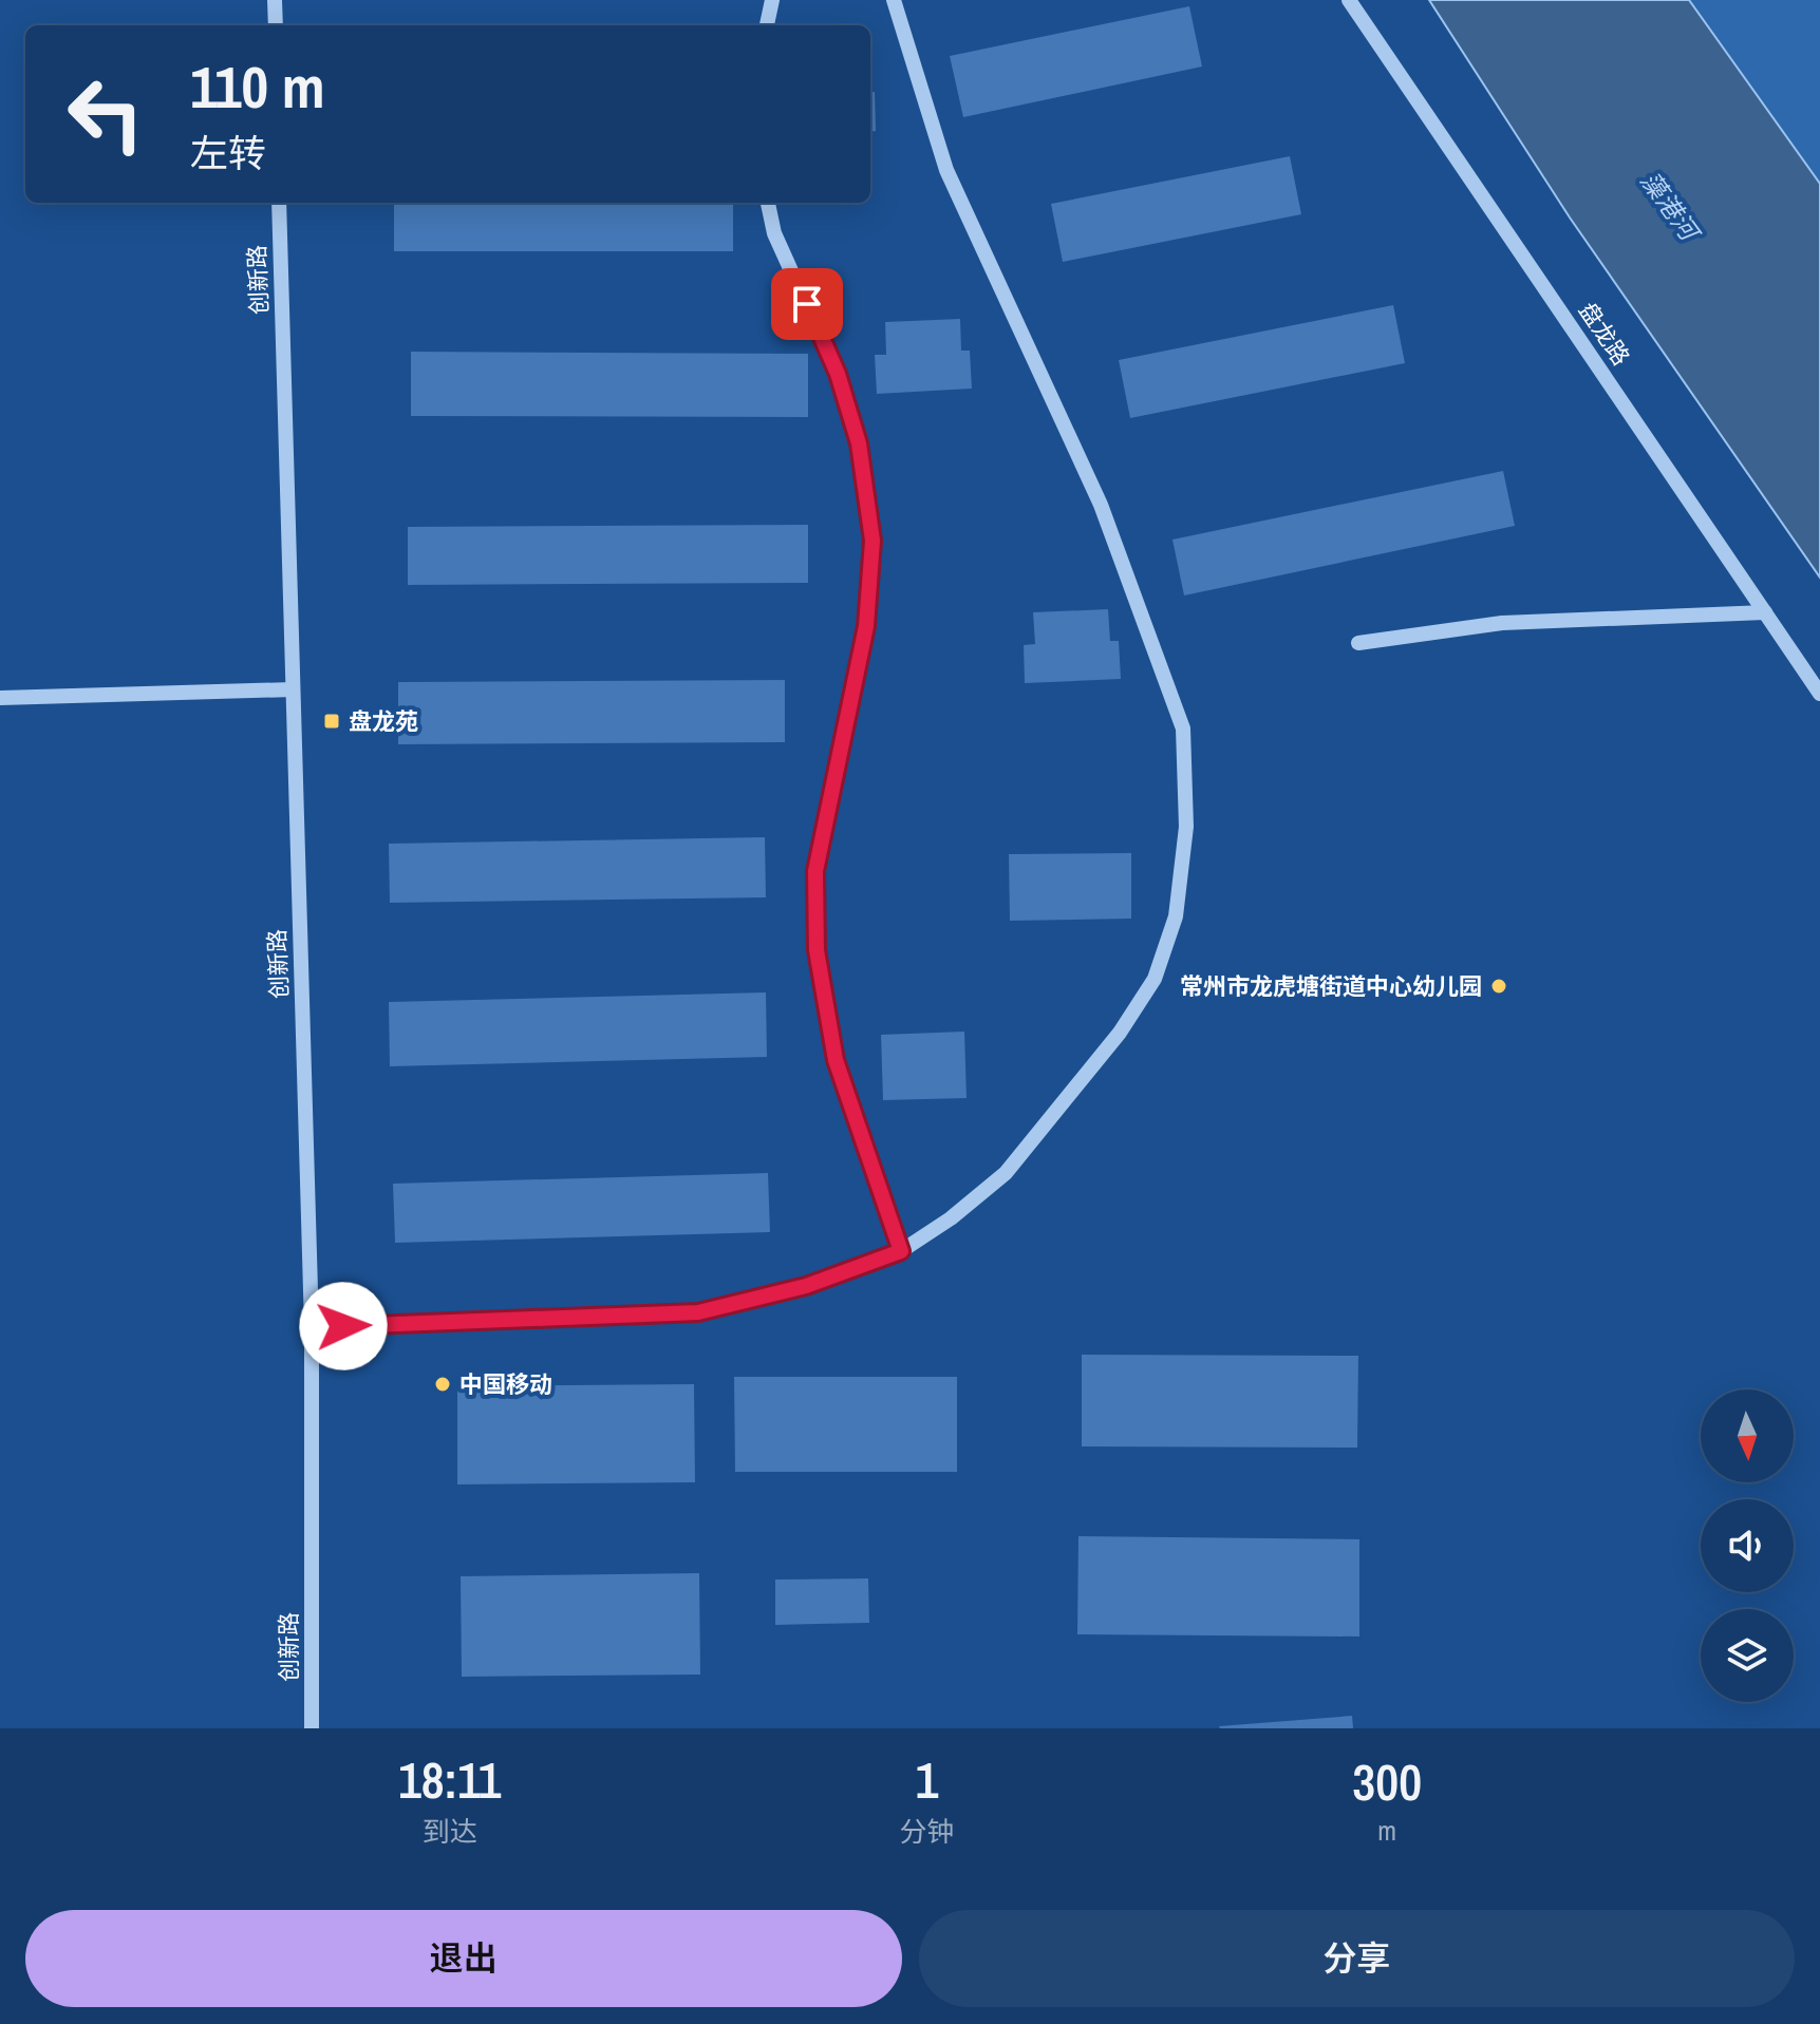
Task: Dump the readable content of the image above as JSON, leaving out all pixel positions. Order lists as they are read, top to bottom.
{
  "streets": {
    "street": ["创新路", "盘龙路"]
  },
  "water": ["藻港河"],
  "places": {
    "transit": ["盘龙苑"],
    "other": ["常州市龙虎塘街道中心幼儿园", "中国移动"]
  },
  "north": "bottom",
  "page": {
    "turn": ["110 m", "左转"],
    "eta": [
      "18:11",
      "到达",
      "1",
      "分钟",
      "300",
      "m"
    ],
    "buttons": ["退出", "分享"]
  }
}
